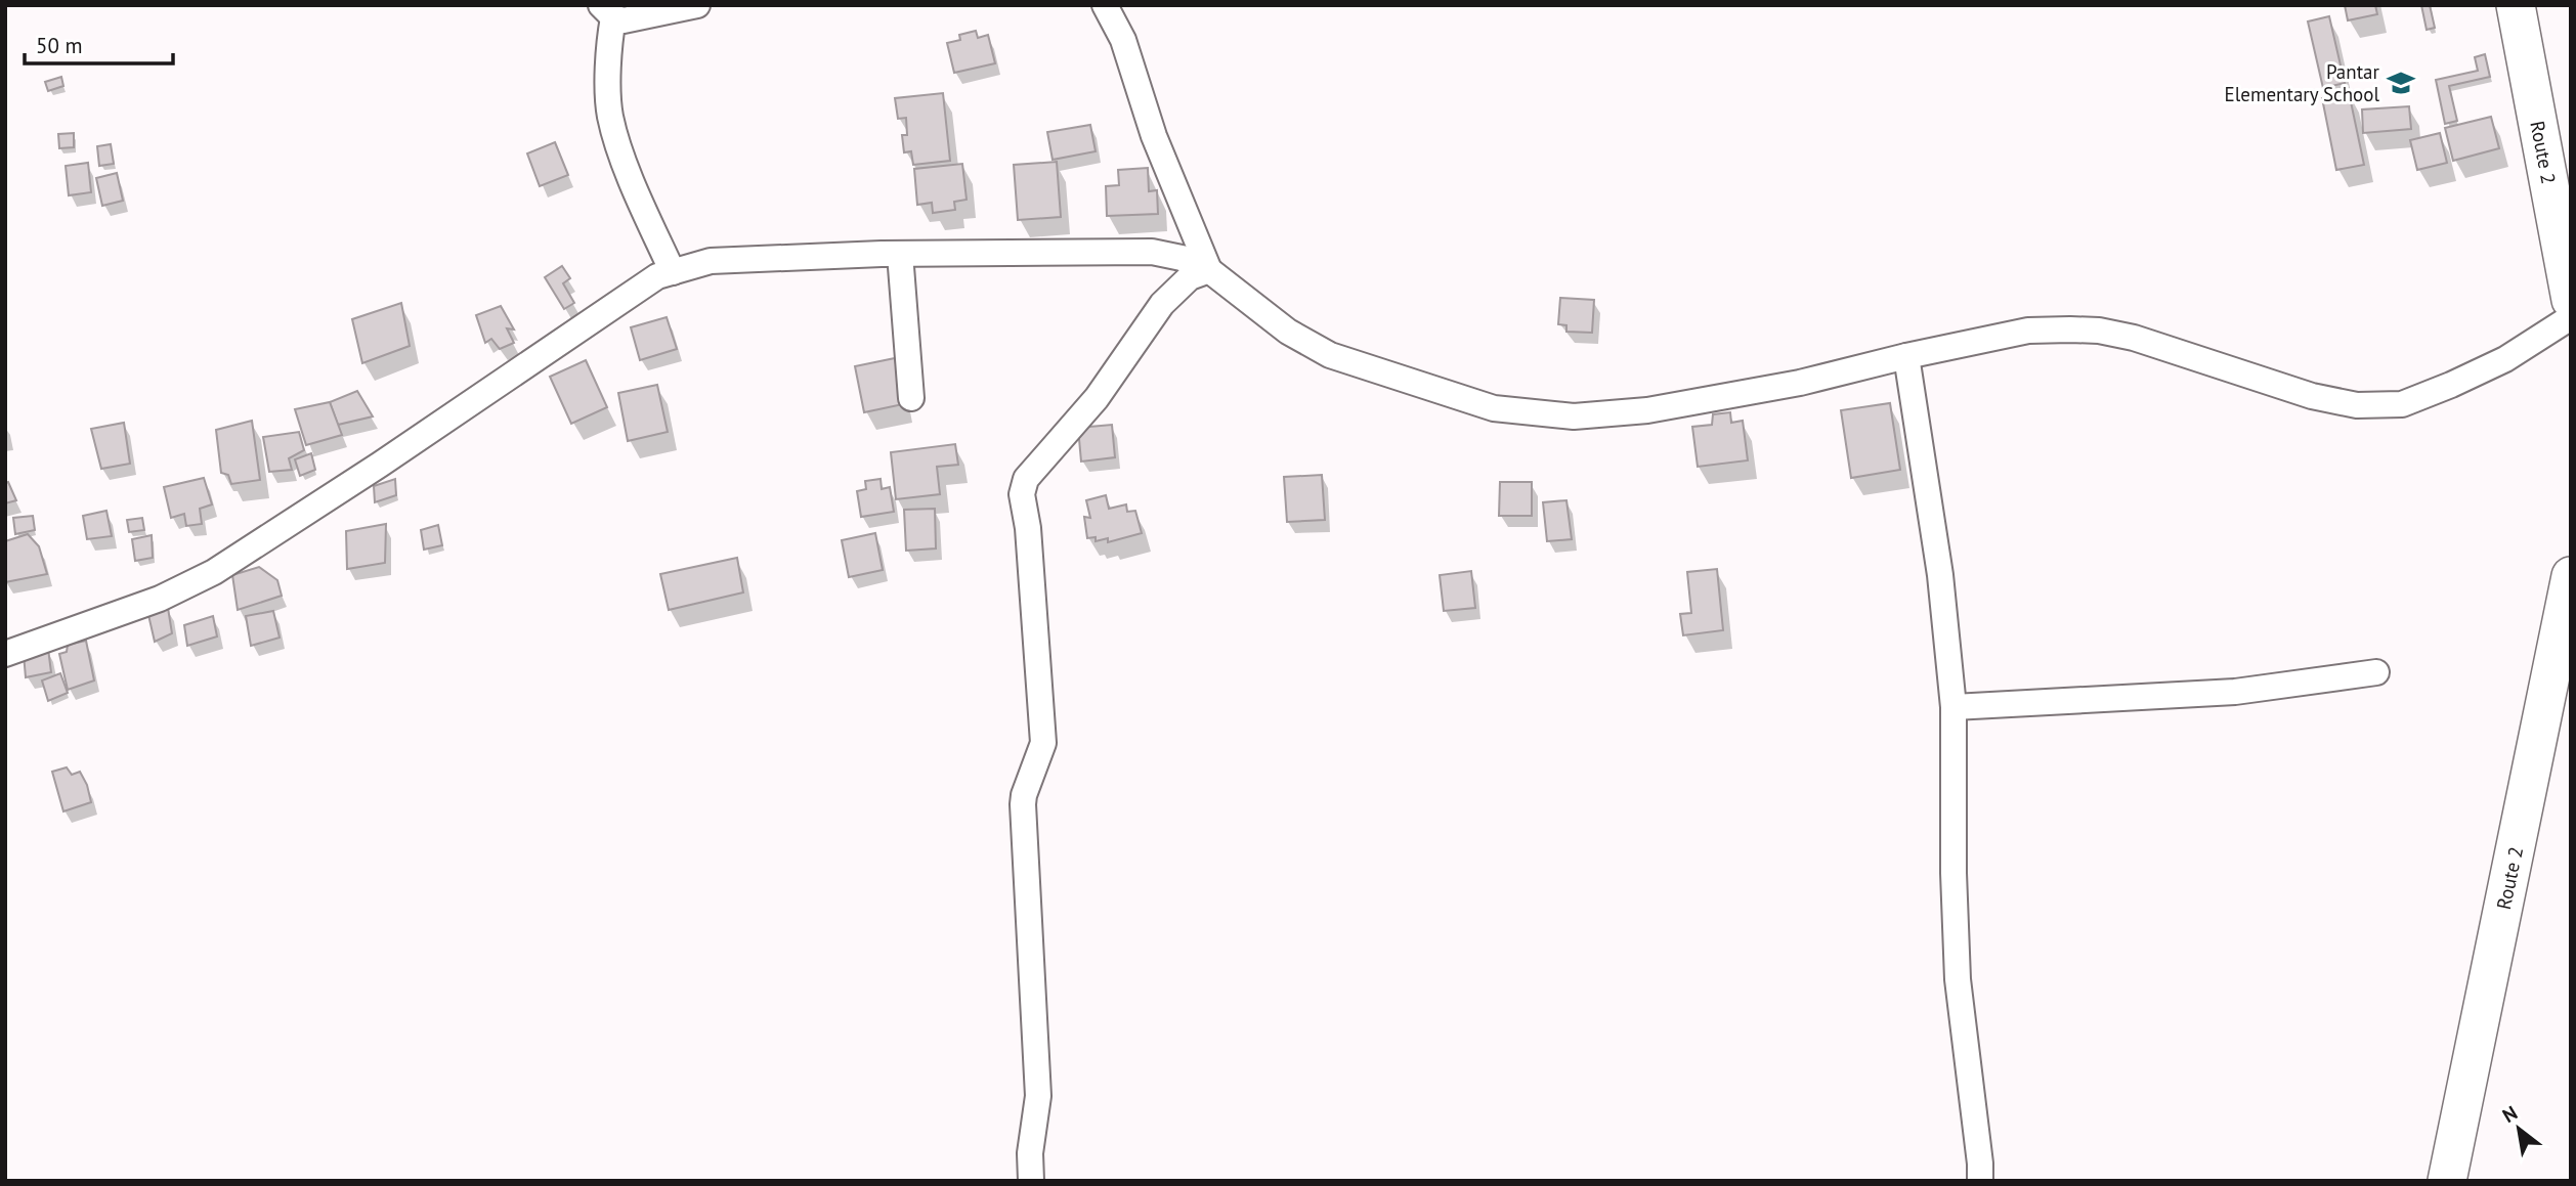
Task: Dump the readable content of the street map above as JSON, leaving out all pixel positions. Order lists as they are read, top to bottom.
{
  "streets": {
    "highway": ["Route 2"]
  },
  "places": {
    "school or university": ["Pantar Elementary School"]
  },
  "scale_bar": "50 m",
  "north": "top left"
}
